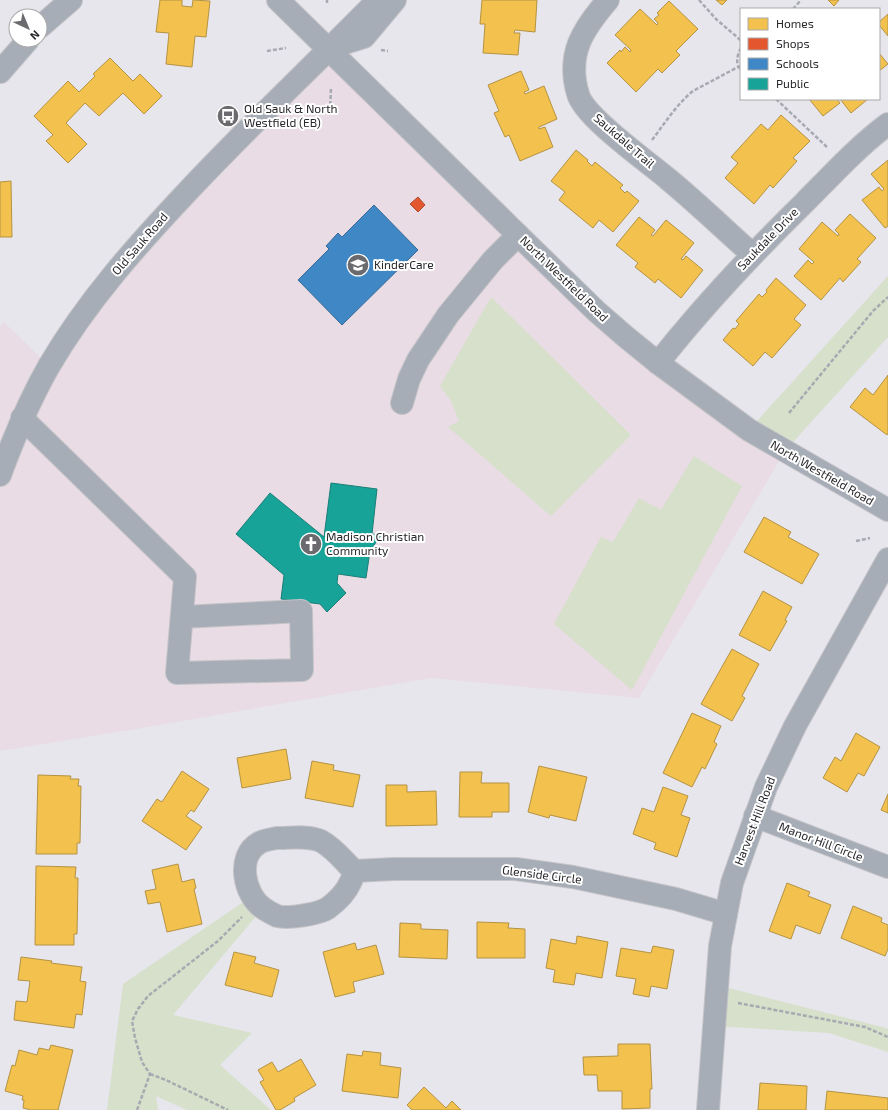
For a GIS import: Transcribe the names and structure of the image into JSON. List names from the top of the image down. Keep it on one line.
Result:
{"streets":{"street":["Saukdale Trail","Saukdale Drive","Old Sauk Road","North Westfield Road","Harvest Hill Road","Manor Hill Circle","Glenside Circle"]},"crossings":[["Saukdale Trail","Saukdale Drive"],["Saukdale Drive","North Westfield Road"],["Old Sauk Road","North Westfield Road"],["Harvest Hill Road","Manor Hill Circle"],["Harvest Hill Road","Glenside Circle"]],"places":{"bus stop":["Old Sauk & North Westfield (EB)"],"school or university":["KinderCare"],"church":["Madison Christian Community"]},"legend":["Homes","Shops","Schools","Public"],"north":"bottom right"}
